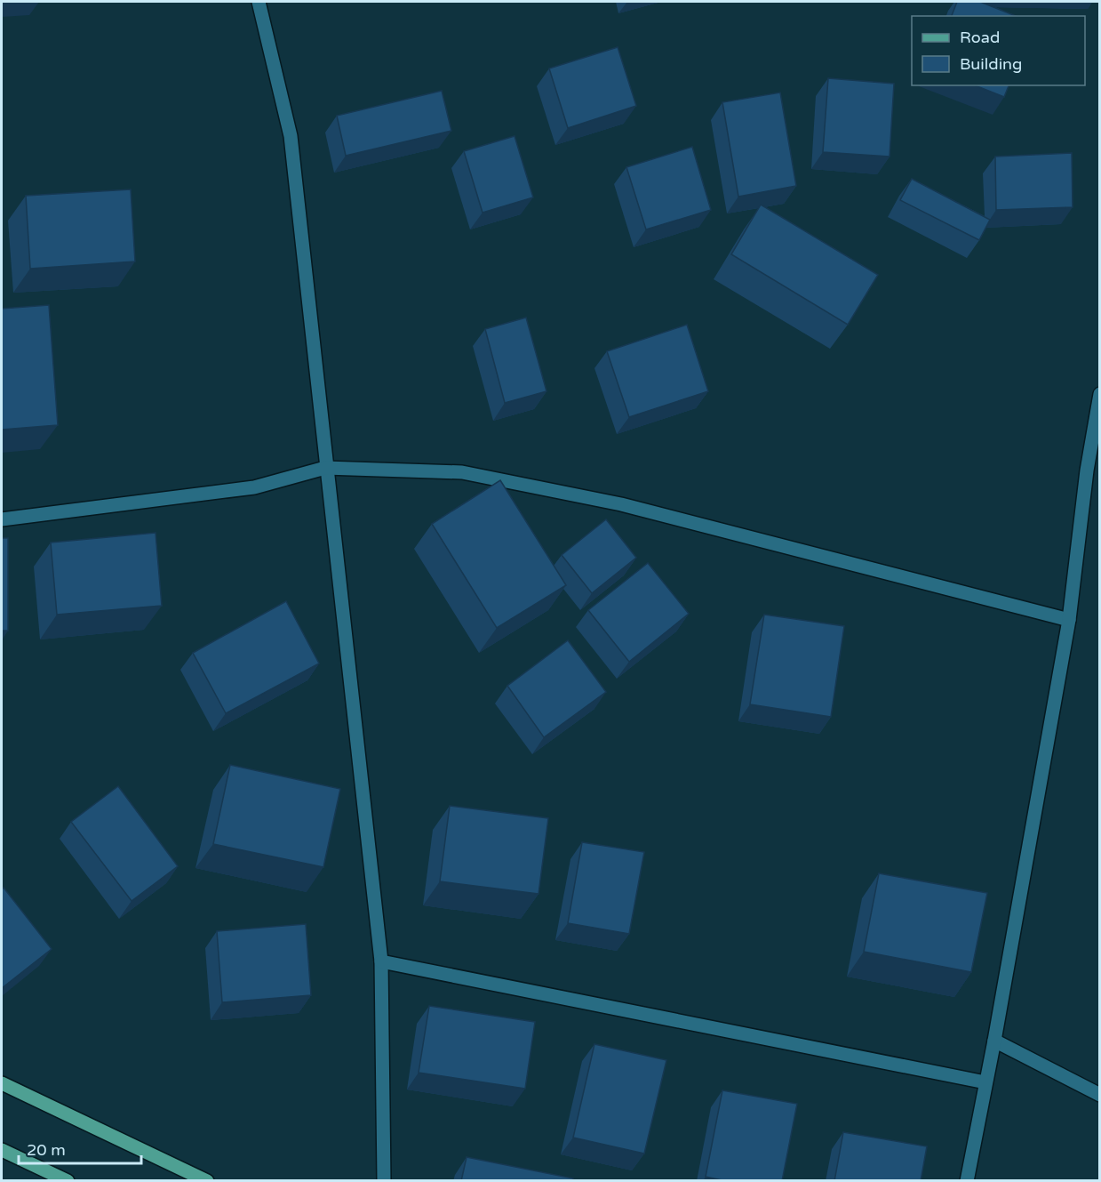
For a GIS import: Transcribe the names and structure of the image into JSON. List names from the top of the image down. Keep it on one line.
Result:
{"legend":["Road","Building"],"scale_bar":"20 m"}
